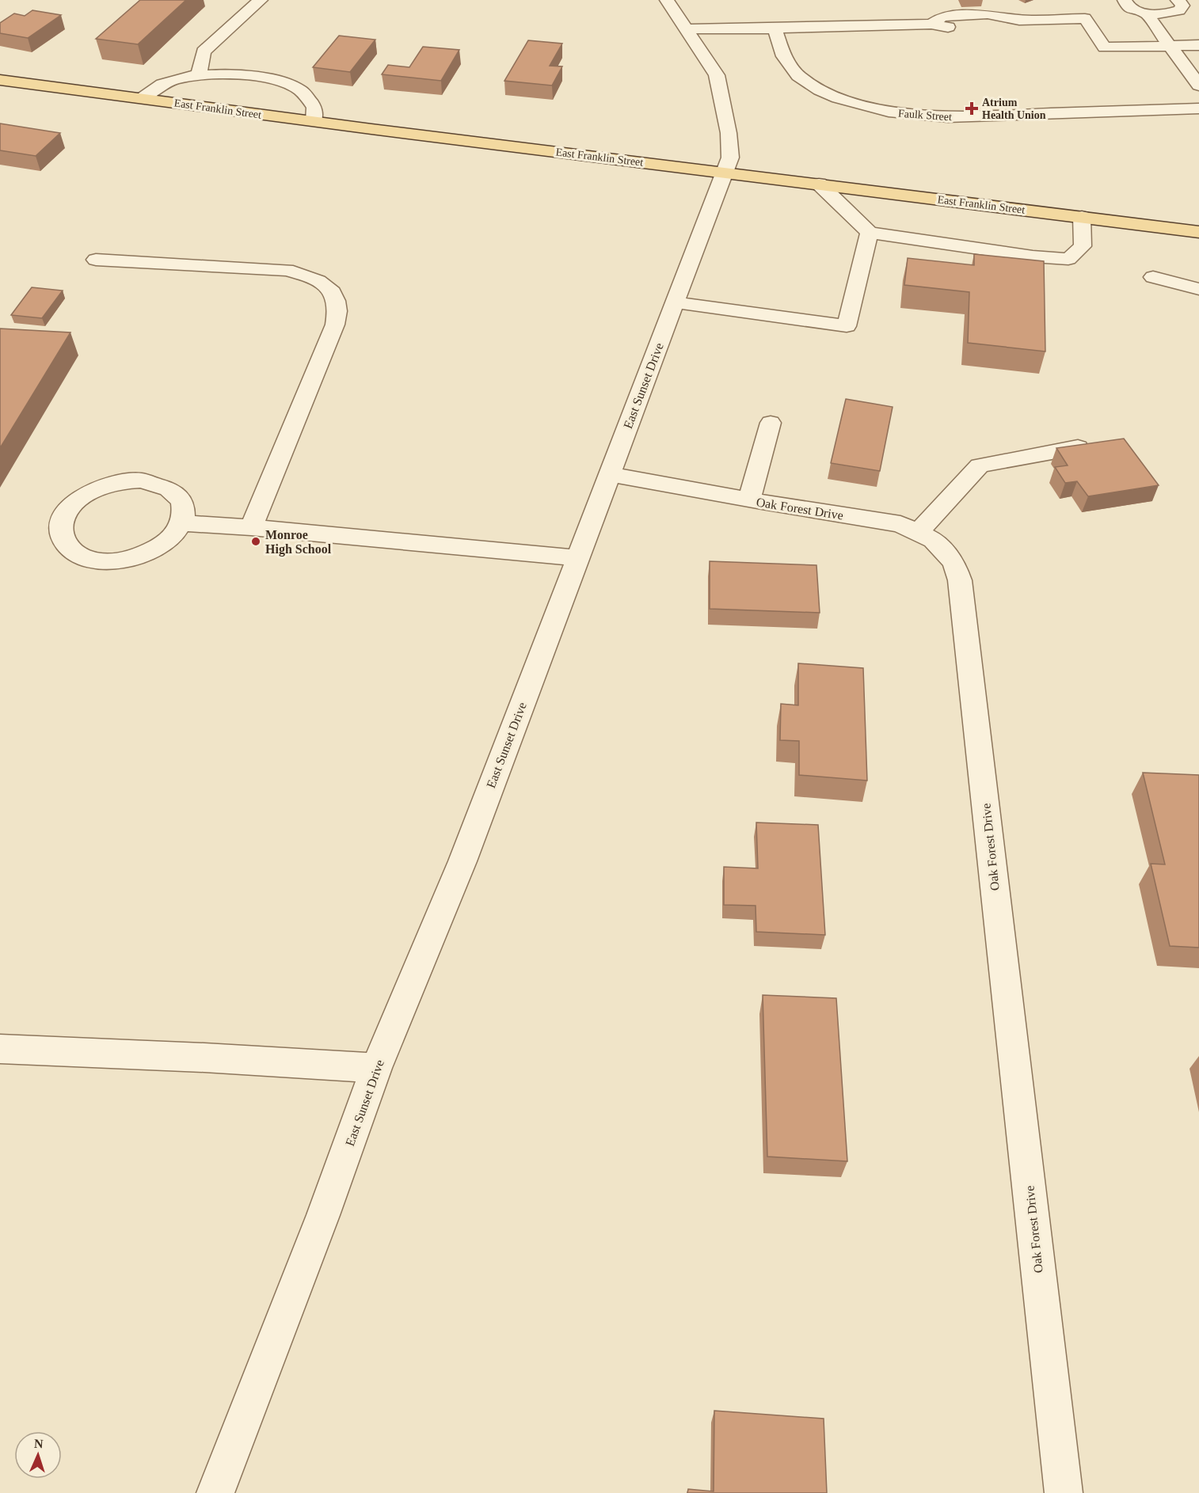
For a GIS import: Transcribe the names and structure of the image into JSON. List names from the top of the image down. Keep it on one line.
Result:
{"streets":{"main road":["East Franklin Street"],"street":["Faulk Street","East Sunset Drive","Oak Forest Drive"]},"crossings":[["East Franklin Street","East Sunset Drive"],["East Sunset Drive","Oak Forest Drive"]],"places":{"health":["Atrium Health Union"],"other":["Monroe High School"]},"north":"top"}
